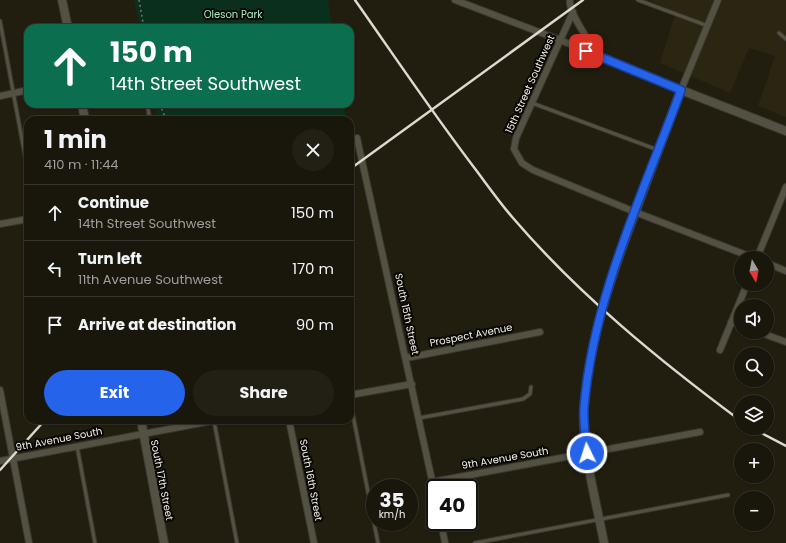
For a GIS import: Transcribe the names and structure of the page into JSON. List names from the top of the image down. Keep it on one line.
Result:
{"streets":{"street":["15th Street Southwest","South 15th Street","Prospect Avenue","9th Avenue South","South 17th Street","South 16th Street"]},"crossings":[["South 15th Street","Prospect Avenue"],["9th Avenue South","South 17th Street"]],"parks":["Oleson Park"],"north":"bottom","page":{"turn":["150 m","14th Street Southwest"],"heading":["1 min","410 m · 11:44"],"list":[{"name":"Continue","note":"14th Street Southwest","value":"150 m"},{"name":"Turn left","note":"11th Avenue Southwest","value":"170 m"},{"name":"Arrive at destination","value":"90 m"}],"map_buttons":["+","−"],"buttons":["Exit","Share"],"speed":"35 km/h","limit":"40"}}
